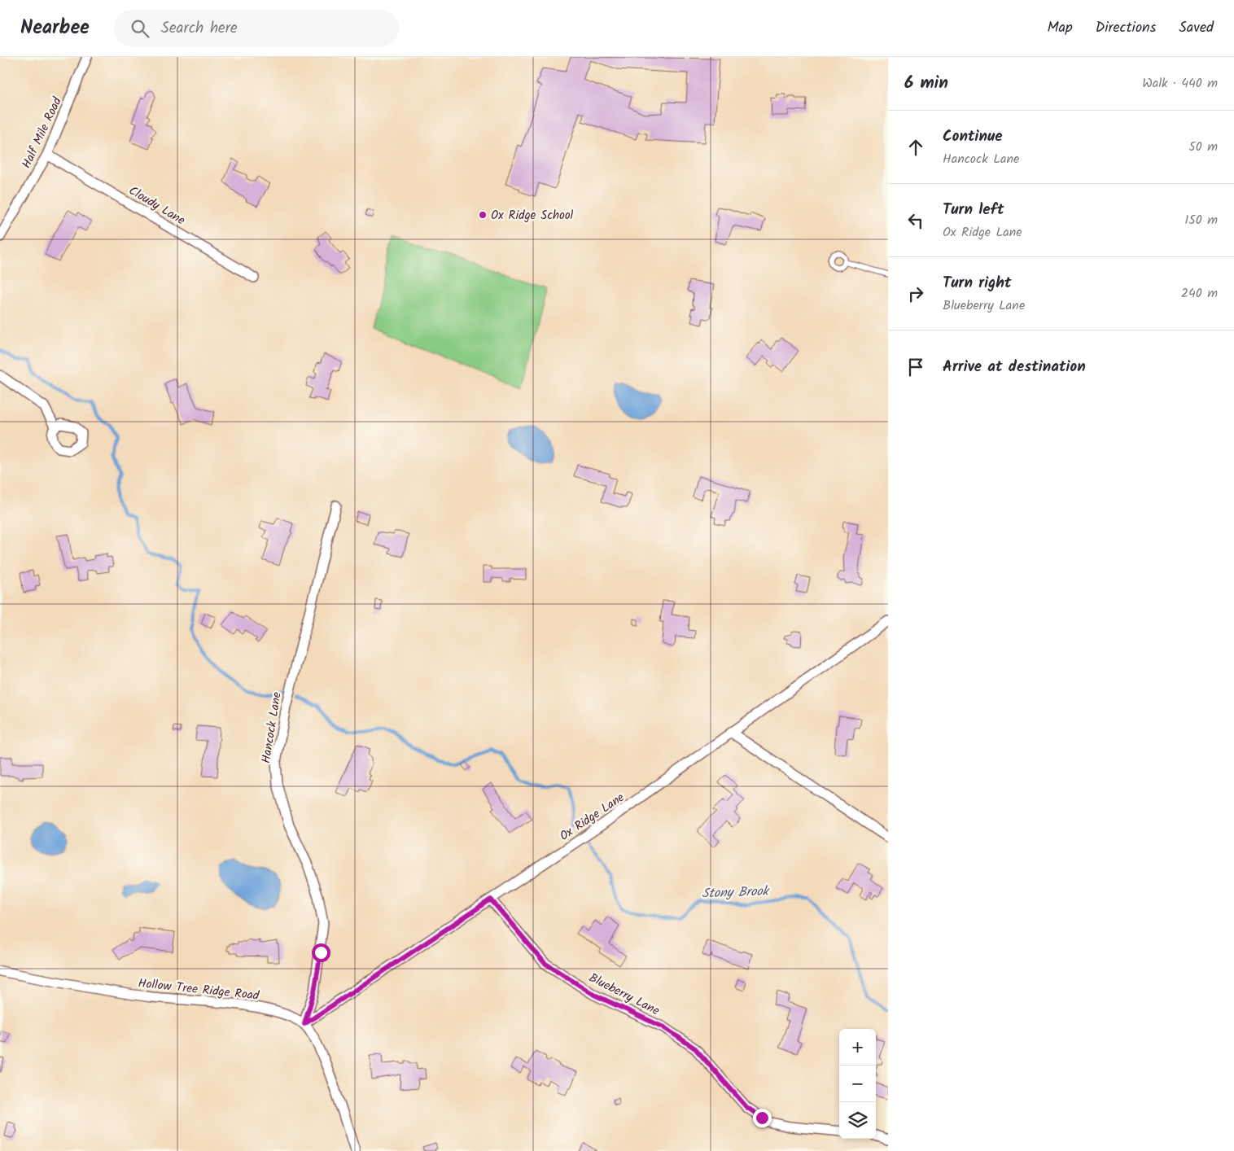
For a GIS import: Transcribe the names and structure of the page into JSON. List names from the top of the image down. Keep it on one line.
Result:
{"streets":{"street":["Half Mile Road","Cloudy Lane","Hancock Lane","Ox Ridge Lane","Hollow Tree Ridge Road","Blueberry Lane"]},"crossings":[["Half Mile Road","Cloudy Lane"],["Hancock Lane","Ox Ridge Lane"],["Hancock Lane","Hollow Tree Ridge Road"],["Ox Ridge Lane","Hollow Tree Ridge Road"],["Ox Ridge Lane","Blueberry Lane"]],"water":["Stony Brook"],"places":["Ox Ridge School"],"page":{"header":"Nearbee","search":"Search here","nav":["Map","Directions","Saved"],"heading":["6 min","Walk · 440 m"],"list":[["Continue","Hancock Lane","50 m"],["Turn left","Ox Ridge Lane","150 m"],["Turn right","Blueberry Lane","240 m"],"Arrive at destination"],"map_buttons":["+","−"]}}
